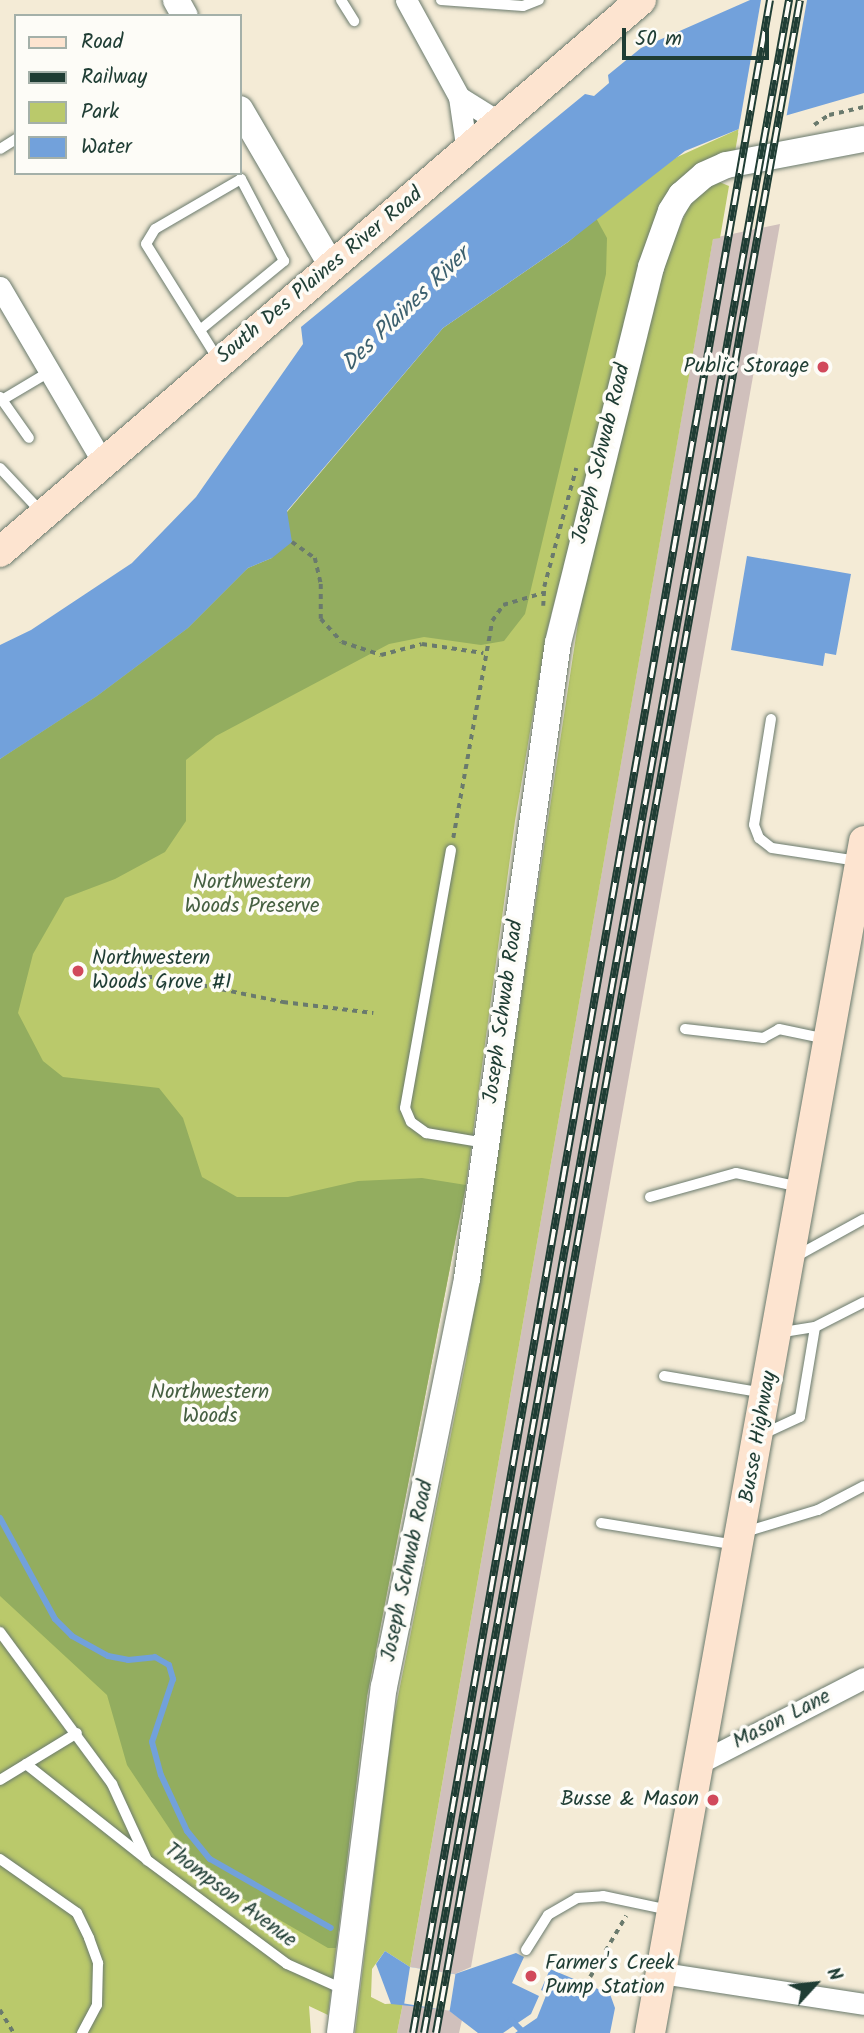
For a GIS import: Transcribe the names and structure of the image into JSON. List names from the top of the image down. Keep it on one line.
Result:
{"streets":{"main road":["South Des Plaines River Road","Busse Highway"],"street":["Joseph Schwab Road","Mason Lane"],"lane":["Thompson Avenue"]},"crossings":[["Joseph Schwab Road","Thompson Avenue"],["Busse Highway","Mason Lane"]],"water":["Des Plaines River"],"parks":["Northwestern Woods Preserve","Northwestern Woods"],"places":["Public Storage","Northwestern Woods Grove #1","Busse & Mason","Farmer's Creek Pump Station"],"legend":["Road","Railway","Park","Water"],"scale_bar":"50 m","north":"top right"}
